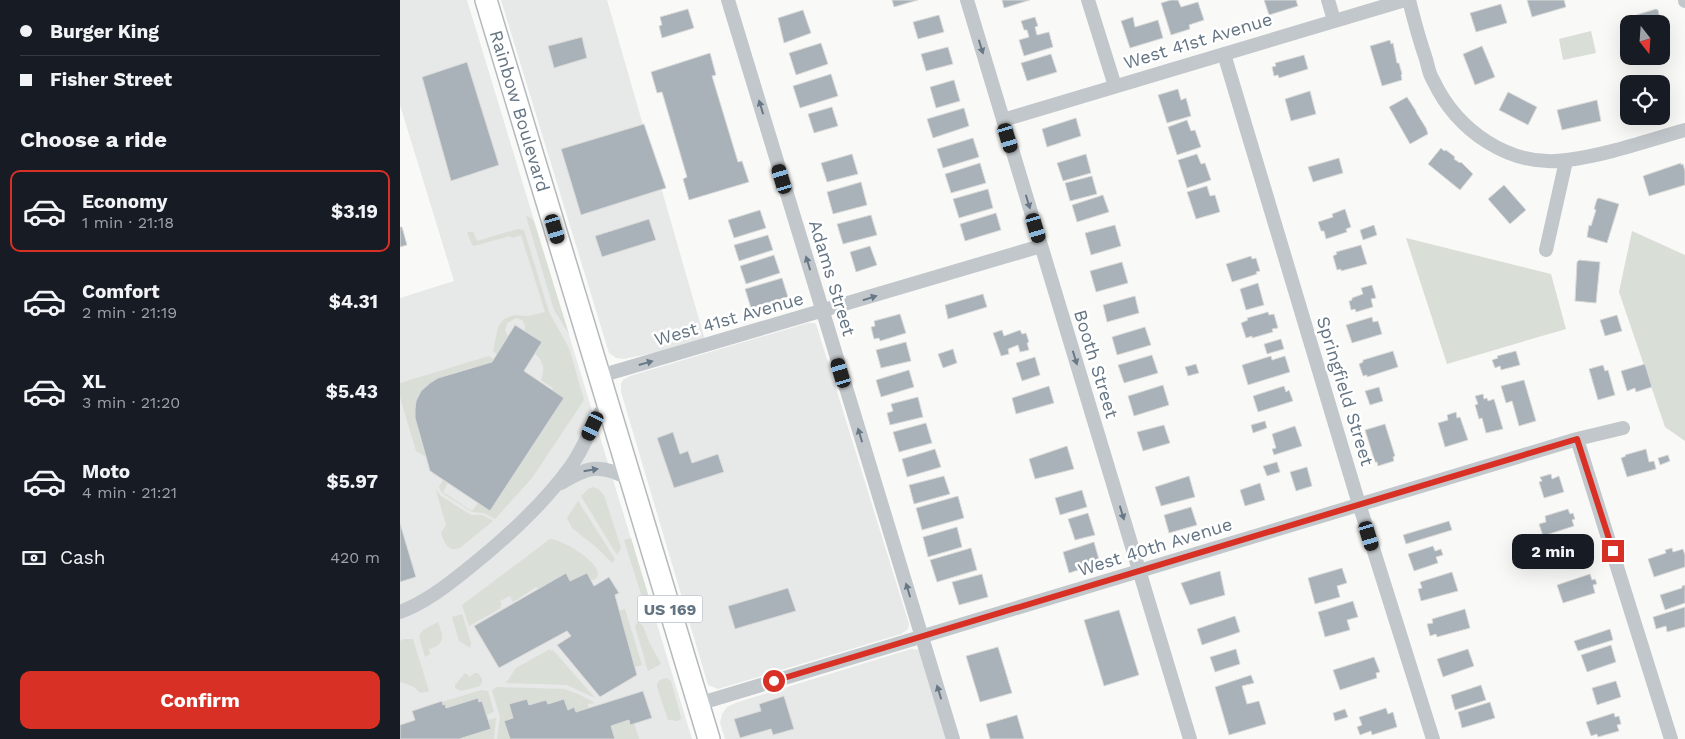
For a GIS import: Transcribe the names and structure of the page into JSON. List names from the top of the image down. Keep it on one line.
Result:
{"streets":{"main road":["Rainbow Boulevard","US 169"],"street":["West 41st Avenue","Adams Street","Booth Street","Springfield Street","West 40th Avenue"]},"crossings":[["West 41st Avenue","Rainbow Boulevard"],["West 41st Avenue","Adams Street"],["West 41st Avenue","Booth Street"],["West 41st Avenue","Springfield Street"],["Rainbow Boulevard","West 40th Avenue"],["Adams Street","West 40th Avenue"],["Booth Street","West 40th Avenue"],["Springfield Street","West 40th Avenue"]],"one_way":["West 41st Avenue","Adams Street","Booth Street"],"north":"bottom","page":{"banner":["Burger King","Fisher Street"],"heading":"Choose a ride","list":[{"name":"Economy","note":"1 min · 21:18","value":"$3.19"},{"name":"Comfort","note":"2 min · 21:19","value":"$4.31"},{"name":"XL","note":"3 min · 21:20","value":"$5.43"},{"name":"Moto","note":"4 min · 21:21","value":"$5.97"}],"pay":["Cash","420 m"],"bubble":"2 min","buttons":"Confirm"}}
